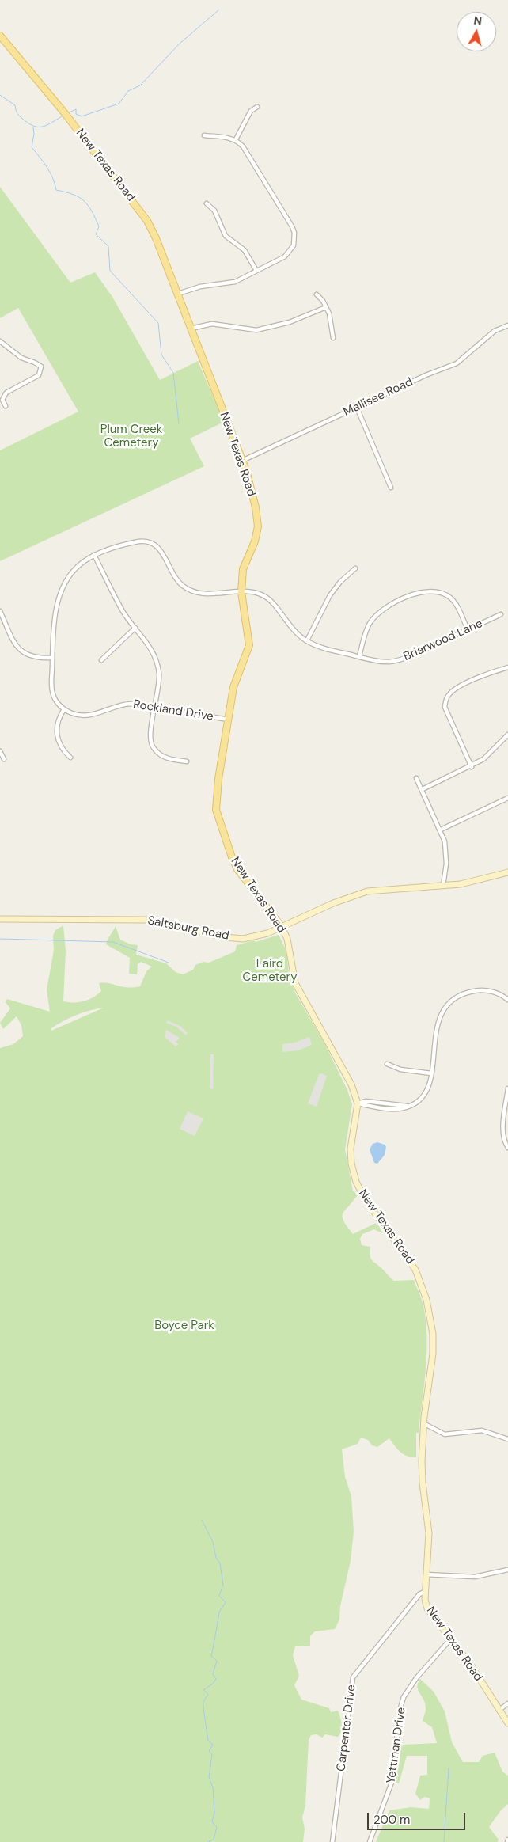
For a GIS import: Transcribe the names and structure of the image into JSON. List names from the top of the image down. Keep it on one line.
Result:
{"streets":{"main road":["New Texas Road","Saltsburg Road"],"street":["Mallisee Road","Briarwood Lane","Rockland Drive","Carpenter Drive","Yettman Drive"]},"crossings":[["New Texas Road","Mallisee Road"],["New Texas Road","Briarwood Lane"],["New Texas Road","Rockland Drive"],["New Texas Road","Saltsburg Road"],["New Texas Road","Carpenter Drive"],["New Texas Road","Yettman Drive"]],"parks":["Plum Creek Cemetery","Laird Cemetery","Boyce Park"],"scale_bar":"200 m","north":"top"}
